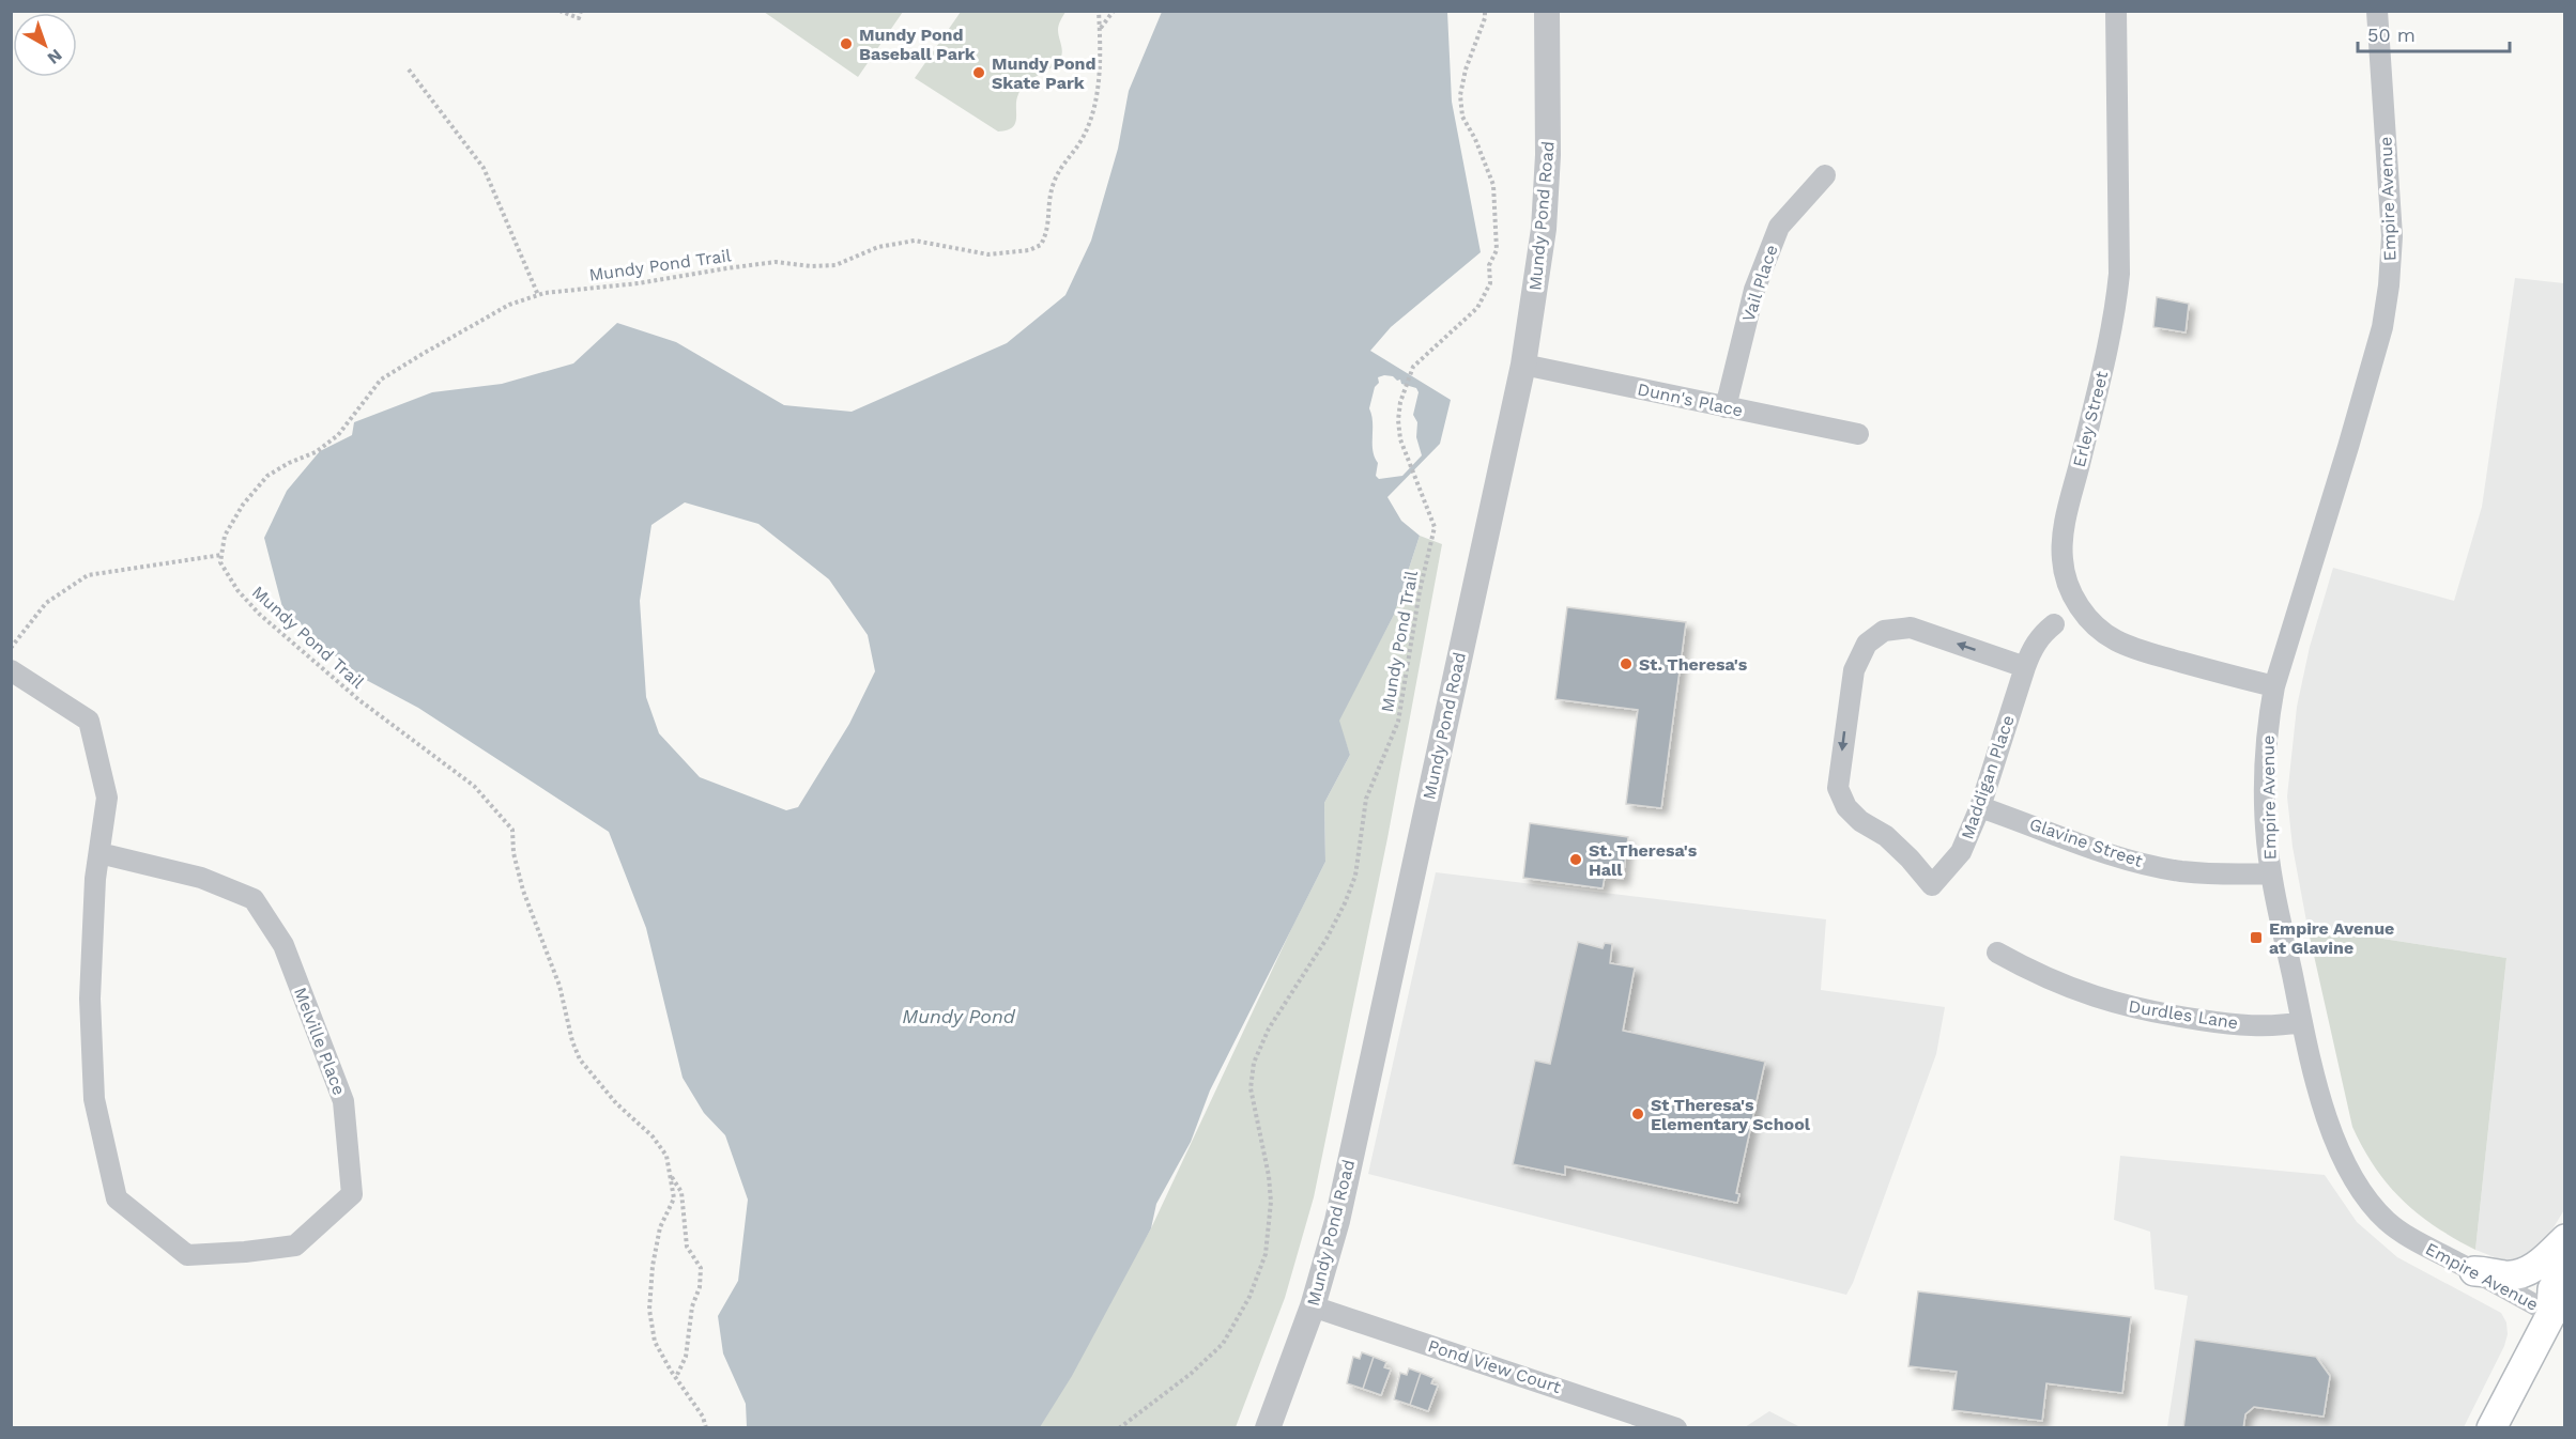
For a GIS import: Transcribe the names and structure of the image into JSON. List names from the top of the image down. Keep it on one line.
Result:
{"streets":{"main road":["Empire Avenue"],"street":["Mundy Pond Road","Vail Place","Dunn's Place","Erley Street","Maddigan Place","Glavine Street","Durdles Lane","Melville Place","Pond View Court"],"path":["Mundy Pond Trail"]},"crossings":[["Empire Avenue","Erley Street"],["Empire Avenue","Glavine Street"],["Empire Avenue","Durdles Lane"],["Mundy Pond Road","Dunn's Place"],["Mundy Pond Road","Pond View Court"],["Vail Place","Dunn's Place"],["Maddigan Place","Glavine Street"]],"water":["Mundy Pond"],"places":{"other":["Mundy Pond Baseball Park","Mundy Pond Skate Park","St. Theresa's","St. Theresa's Hall","St Theresa's Elementary School"],"transit":["Empire Avenue at Glavine"]},"scale_bar":"50 m","north":"bottom right"}
